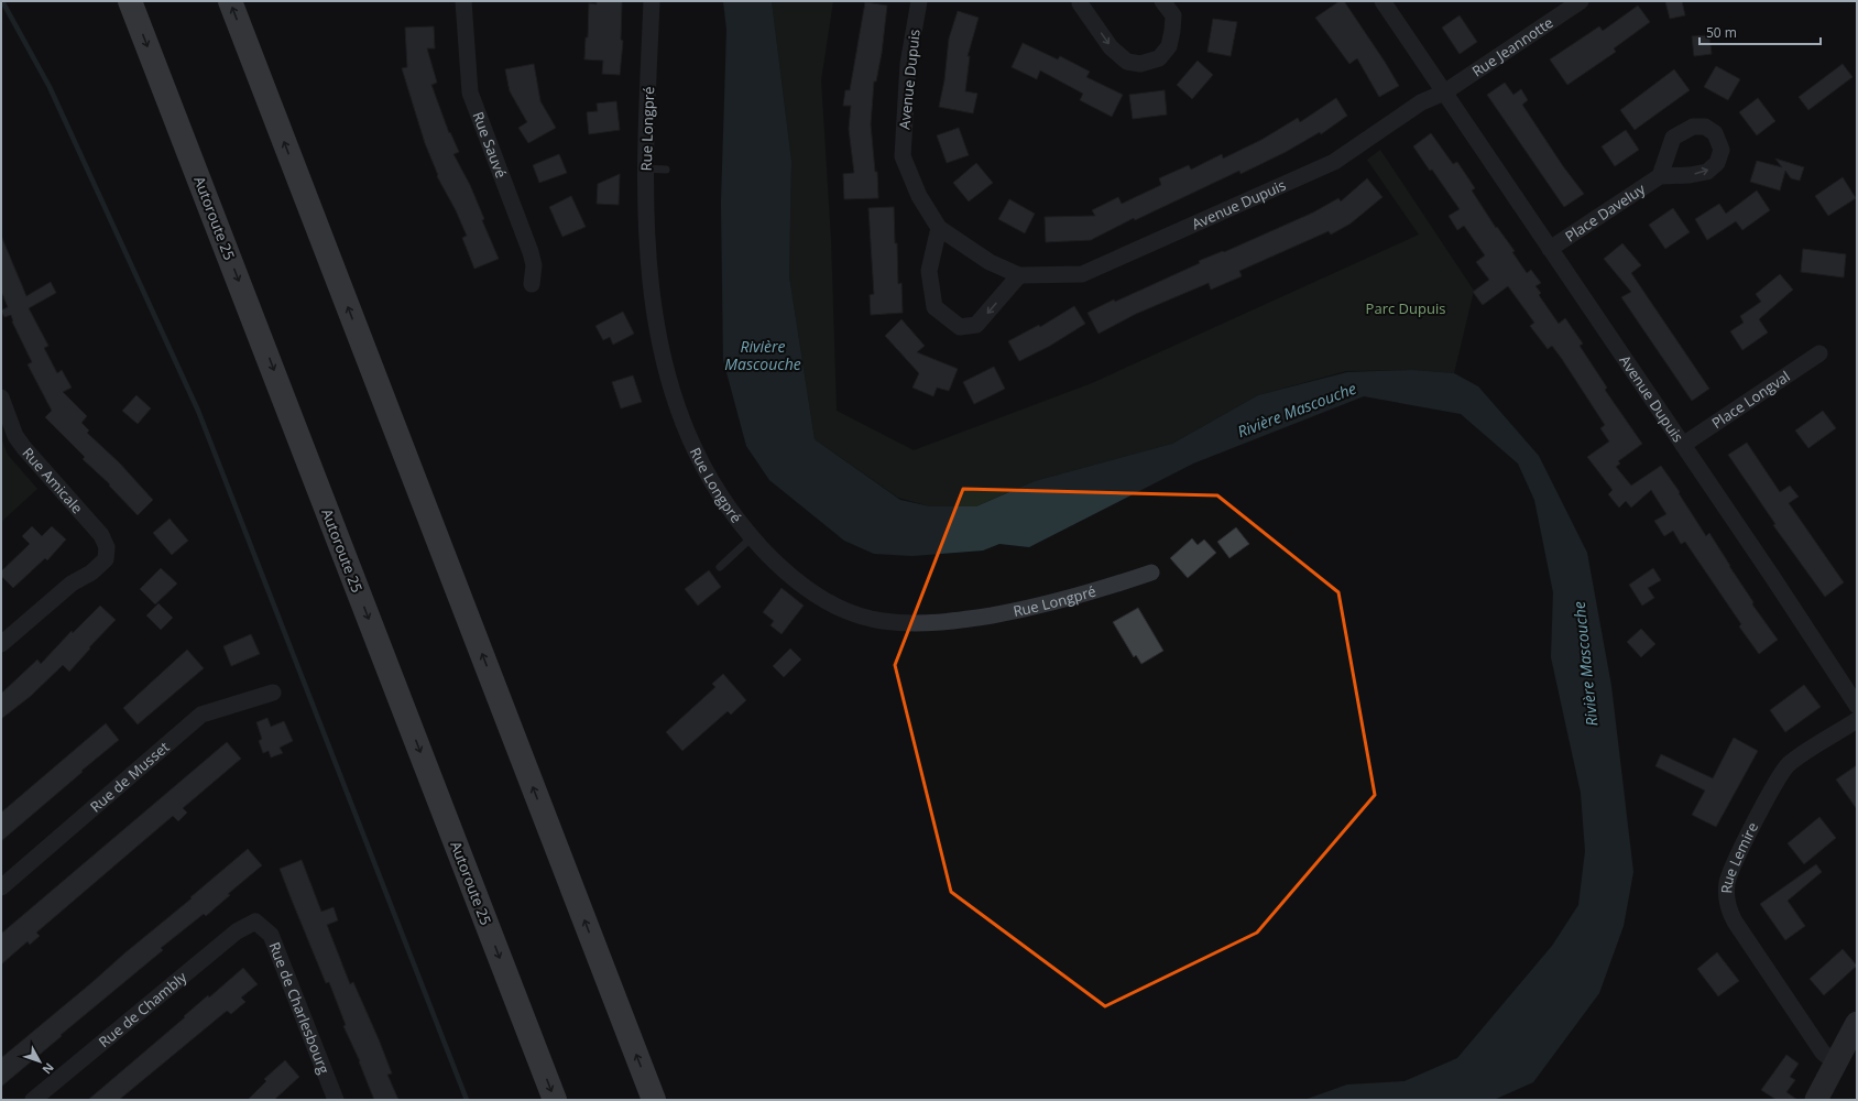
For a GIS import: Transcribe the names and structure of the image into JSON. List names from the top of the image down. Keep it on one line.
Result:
{"streets":{"highway":["Autoroute 25"],"street":["Rue Jeannotte","Avenue Dupuis","Rue Longpré","Rue Sauvé","Place Daveluy","Place Longval","Rue Amicale","Rue de Musset","Rue Lemire","Rue de Chambly","Rue de Charlesbourg"]},"crossings":[["Rue Jeannotte","Avenue Dupuis"],["Avenue Dupuis","Place Daveluy"],["Avenue Dupuis","Place Longval"],["Rue de Chambly","Rue de Charlesbourg"]],"water":["Rivière Mascouche"],"parks":["Parc Dupuis"],"scale_bar":"50 m","north":"bottom right"}
